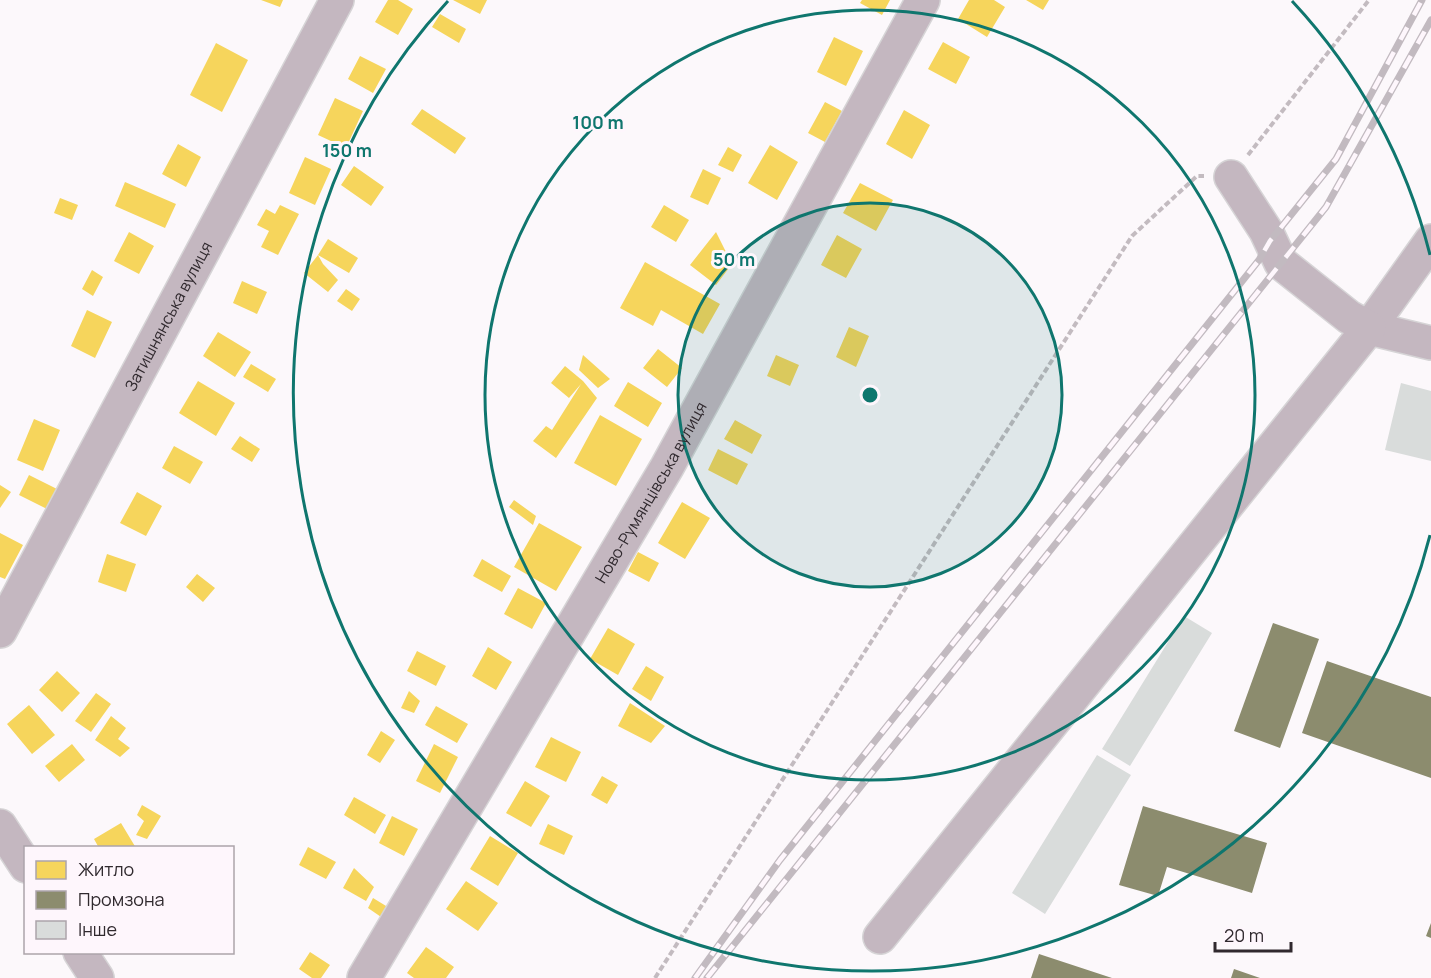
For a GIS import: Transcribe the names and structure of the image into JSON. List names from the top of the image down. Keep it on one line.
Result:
{"streets":{"street":["Затишнянська вулиця","Ново-Румянцівська вулиця"]},"legend":["Житло","Промзона","Інше"],"scale_bar":"20 m","rings":["100 m","150 m","50 m"]}
